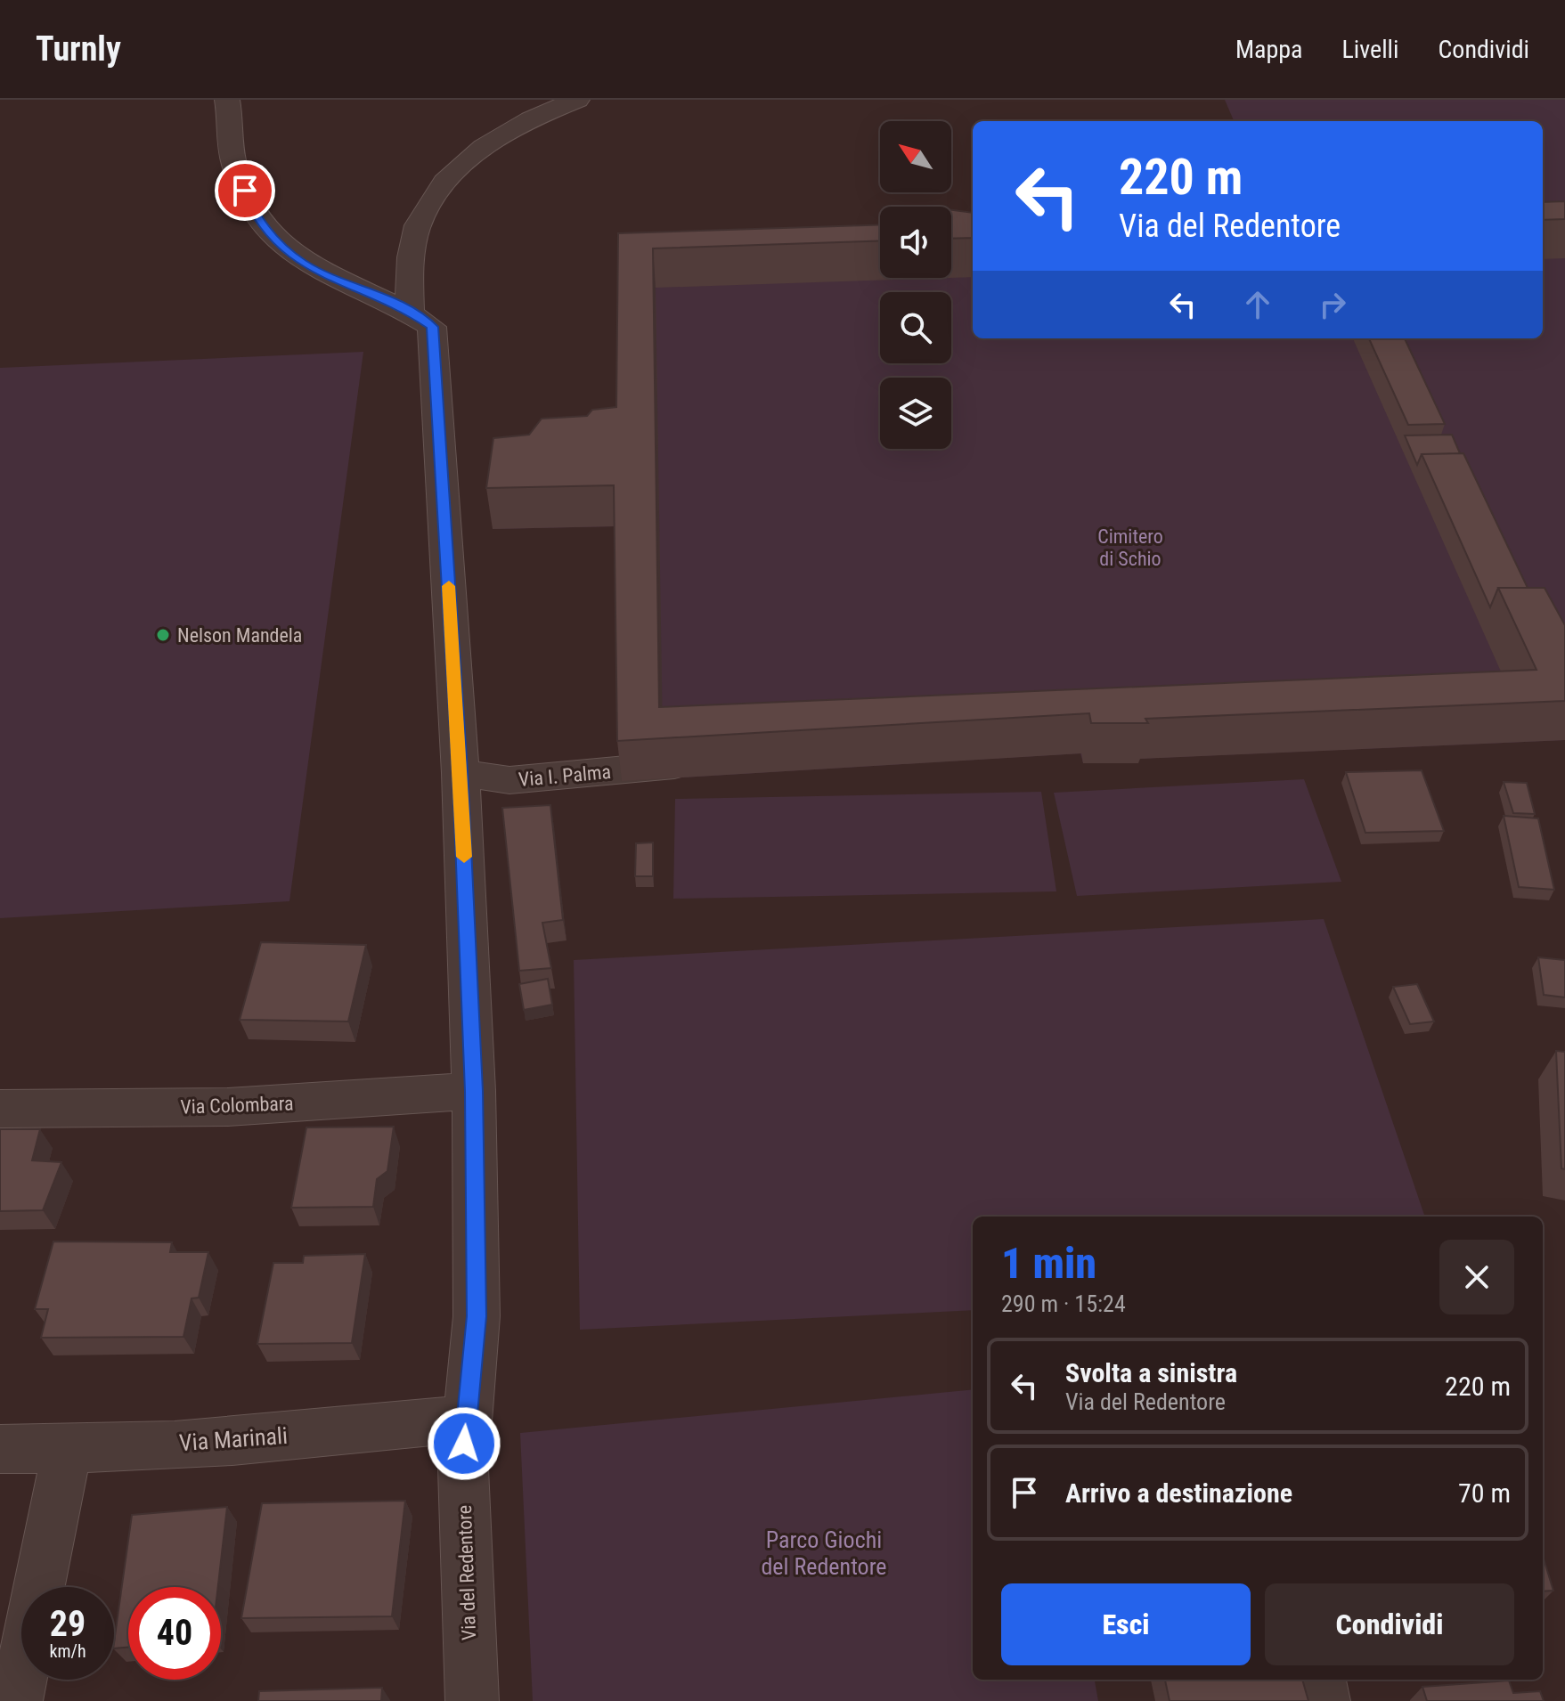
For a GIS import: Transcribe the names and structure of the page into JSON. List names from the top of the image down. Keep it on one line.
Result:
{"streets":{"street":["Via I. Palma","Via Colombara","Via Marinali","Via del Redentore"]},"crossings":[["Via I. Palma","Via del Redentore"],["Via Colombara","Via del Redentore"],["Via Marinali","Via del Redentore"]],"parks":["Cimitero di Schio","Parco Giochi del Redentore"],"places":["Nelson Mandela"],"north":"top left","page":{"header":"Turnly","nav":["Mappa","Livelli","Condividi"],"turn":["220 m","Via del Redentore"],"heading":["1 min","290 m · 15:24"],"list":[{"name":"Svolta a sinistra","note":"Via del Redentore","value":"220 m"},{"name":"Arrivo a destinazione","value":"70 m"}],"buttons":["Esci","Condividi"],"speed":"29 km/h","limit":"40"}}
